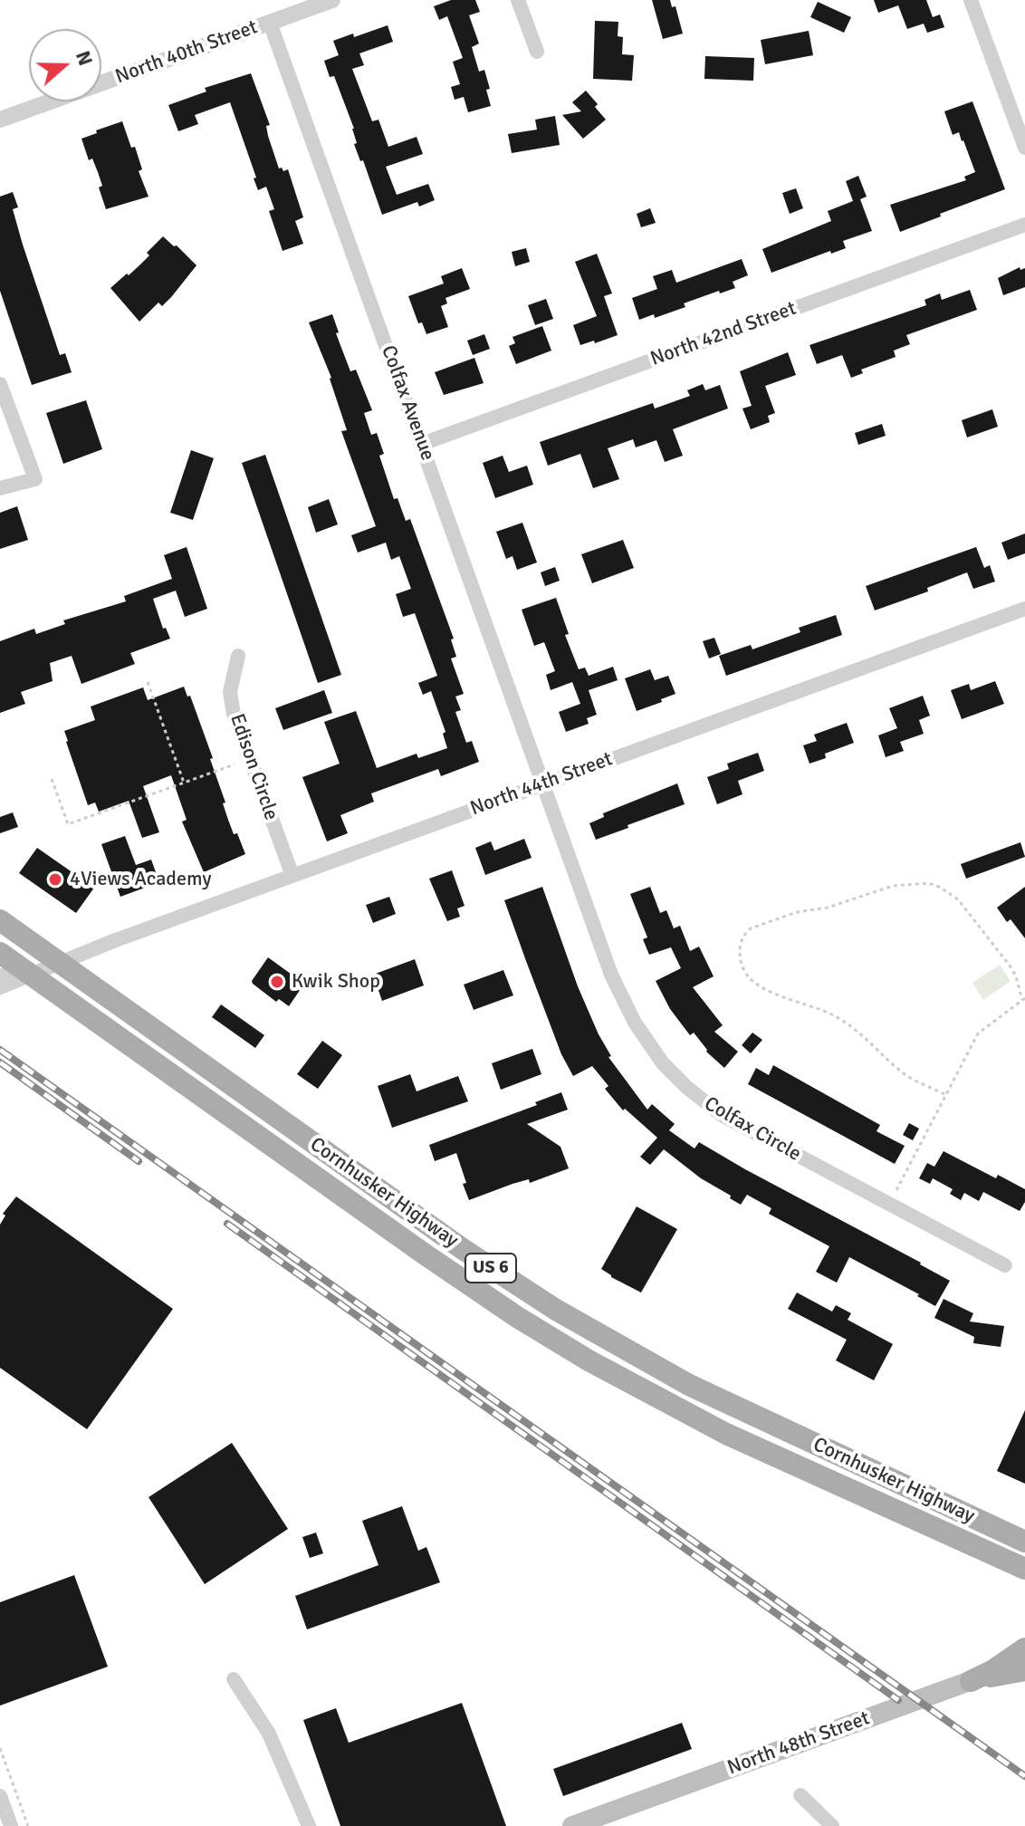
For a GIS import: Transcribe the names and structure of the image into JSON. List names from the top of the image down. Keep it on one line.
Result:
{"streets":{"main road":["Cornhusker Highway","US 6","North 48th Street"],"street":["North 40th Street","North 42nd Street","Colfax Avenue","Edison Circle","North 44th Street","Colfax Circle"]},"crossings":[["North 40th Street","Colfax Avenue"],["North 42nd Street","Colfax Avenue"],["Colfax Avenue","North 44th Street"],["Colfax Avenue","Colfax Circle"],["Edison Circle","North 44th Street"],["North 44th Street","Colfax Circle"],["North 44th Street","Cornhusker Highway"]],"places":["4Views Academy","Kwik Shop"],"north":"right"}
